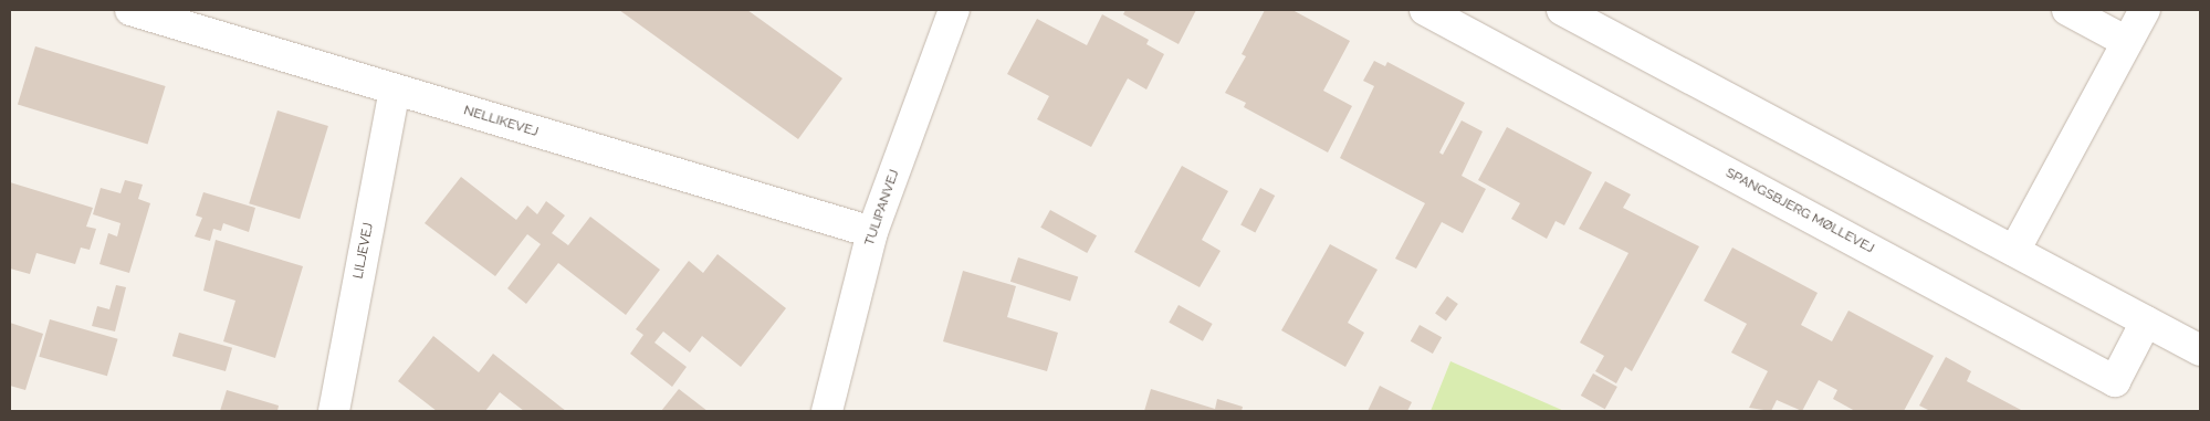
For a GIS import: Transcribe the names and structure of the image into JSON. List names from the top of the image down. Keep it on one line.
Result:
{"streets":{"street":["NELLIKEVEJ","TULIPANVEJ","SPANGSBJERG MØLLEVEJ","LILJEVEJ"]},"crossings":[["NELLIKEVEJ","TULIPANVEJ"],["NELLIKEVEJ","LILJEVEJ"]]}
